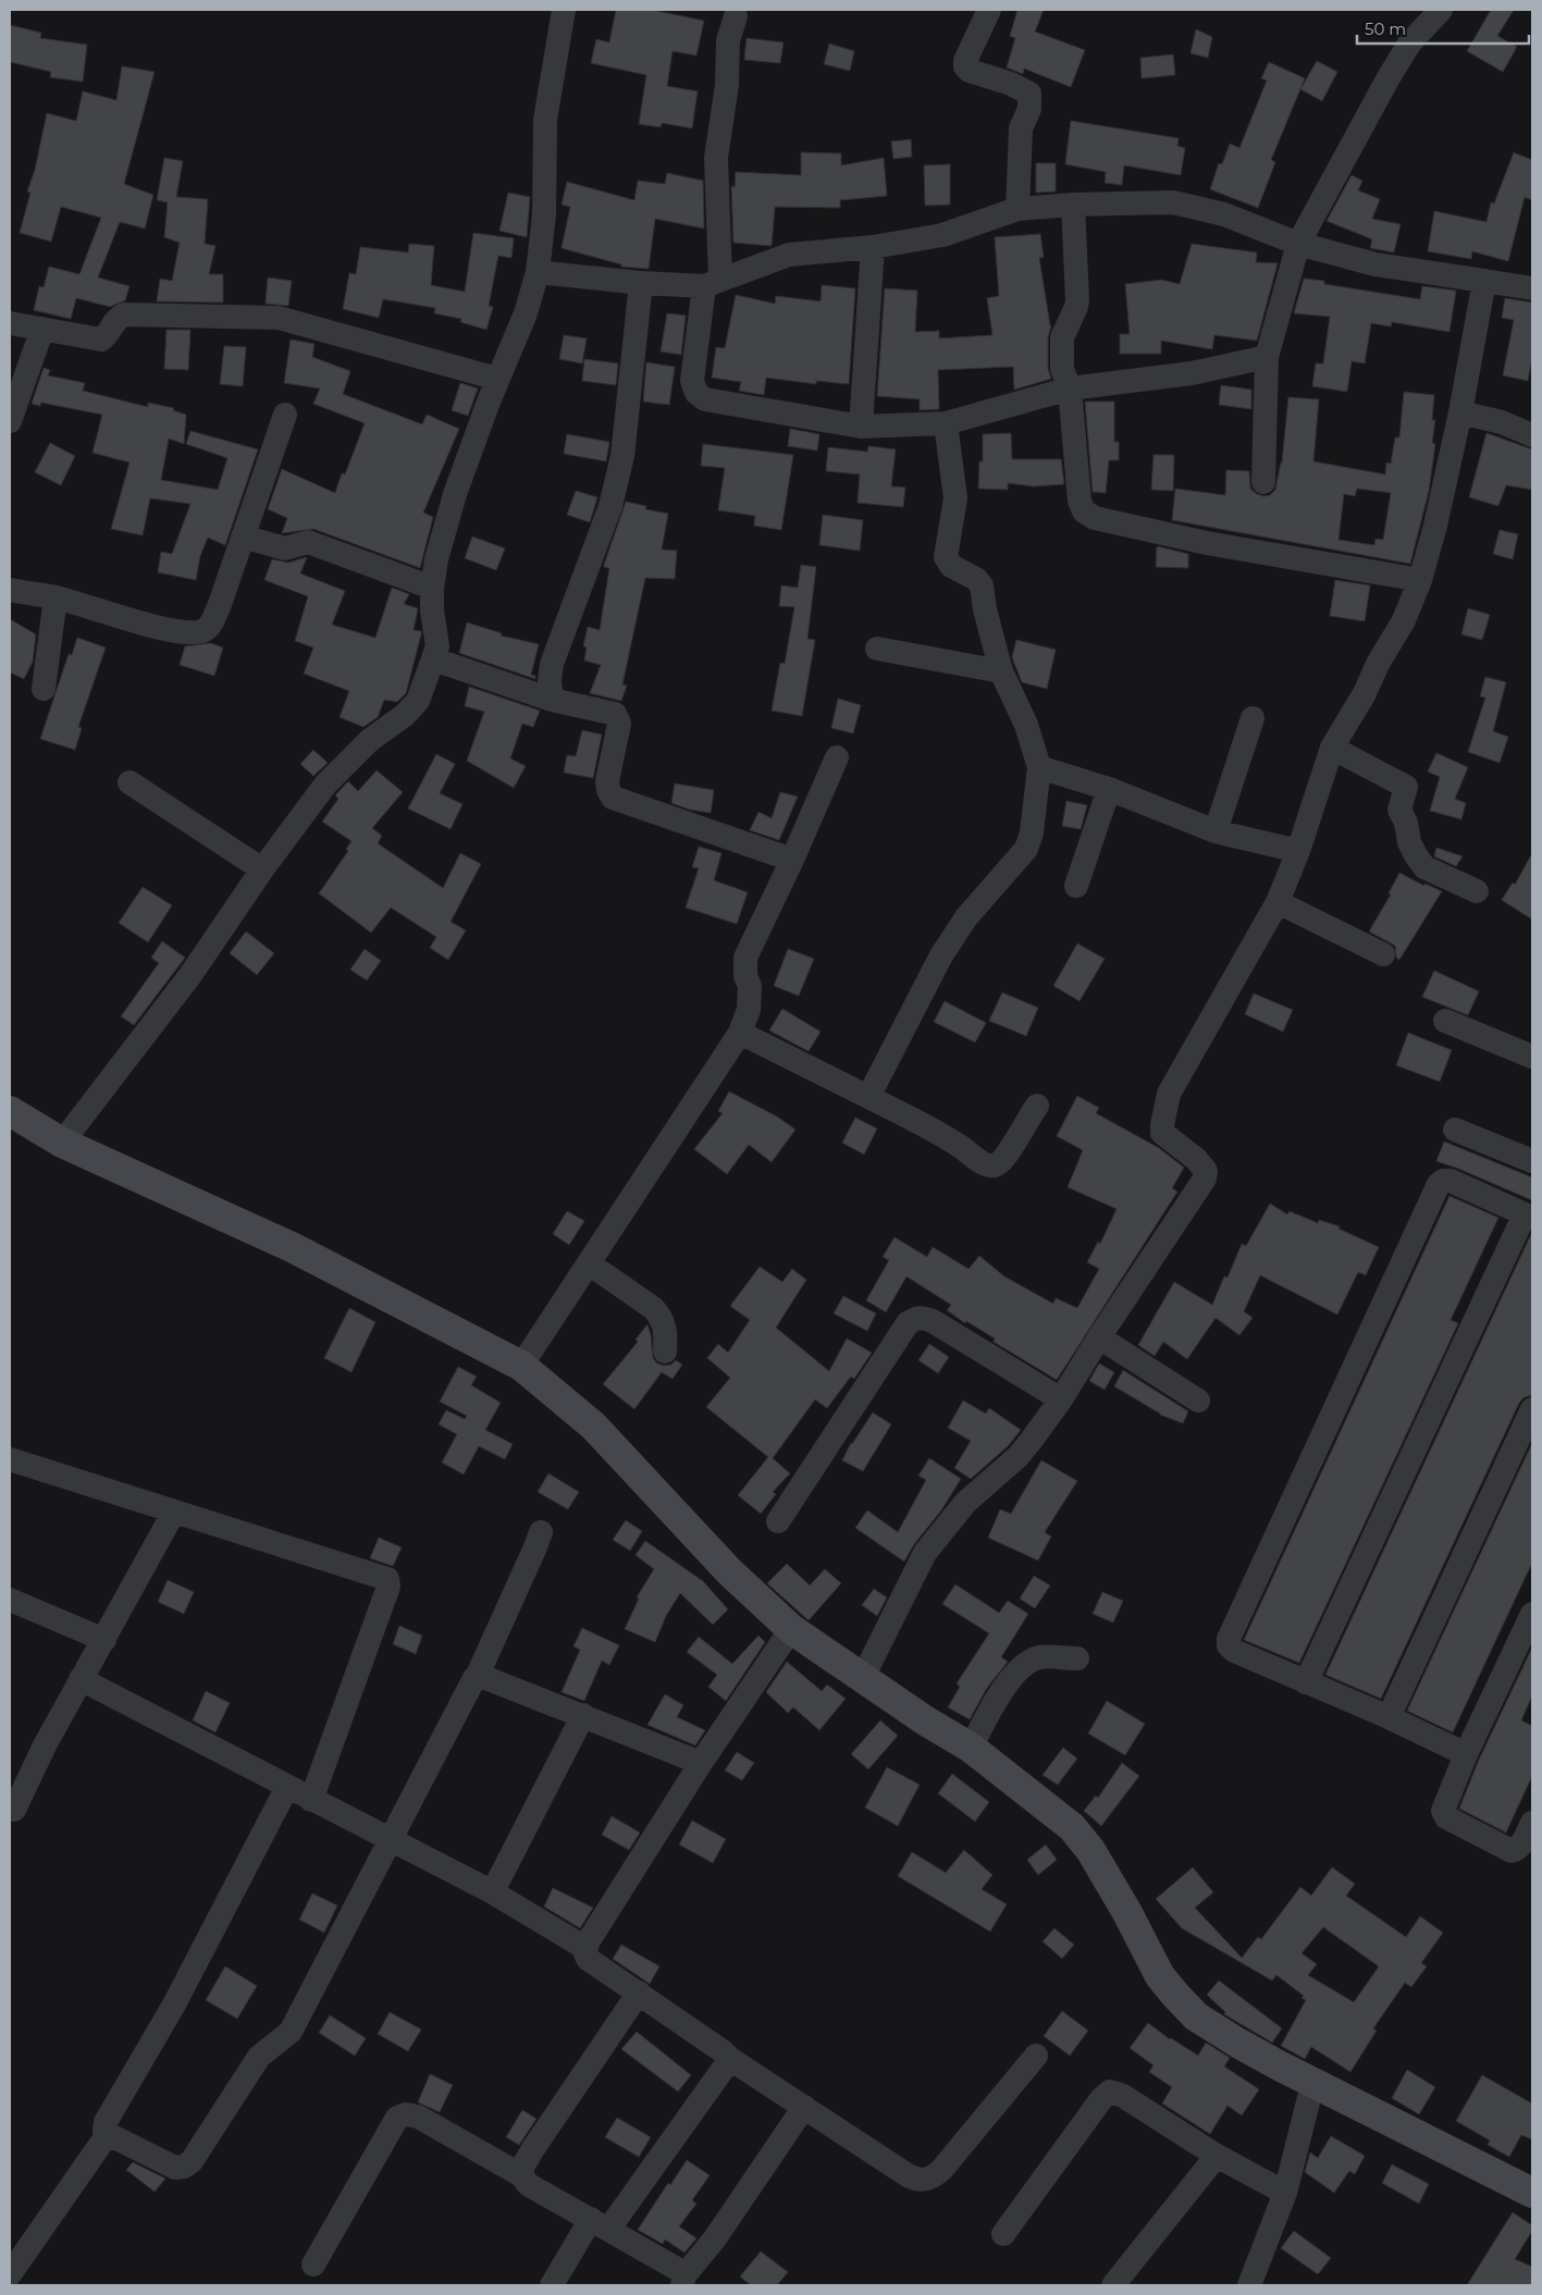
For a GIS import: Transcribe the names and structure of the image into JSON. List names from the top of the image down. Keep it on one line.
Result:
{"scale_bar":"50 m"}
